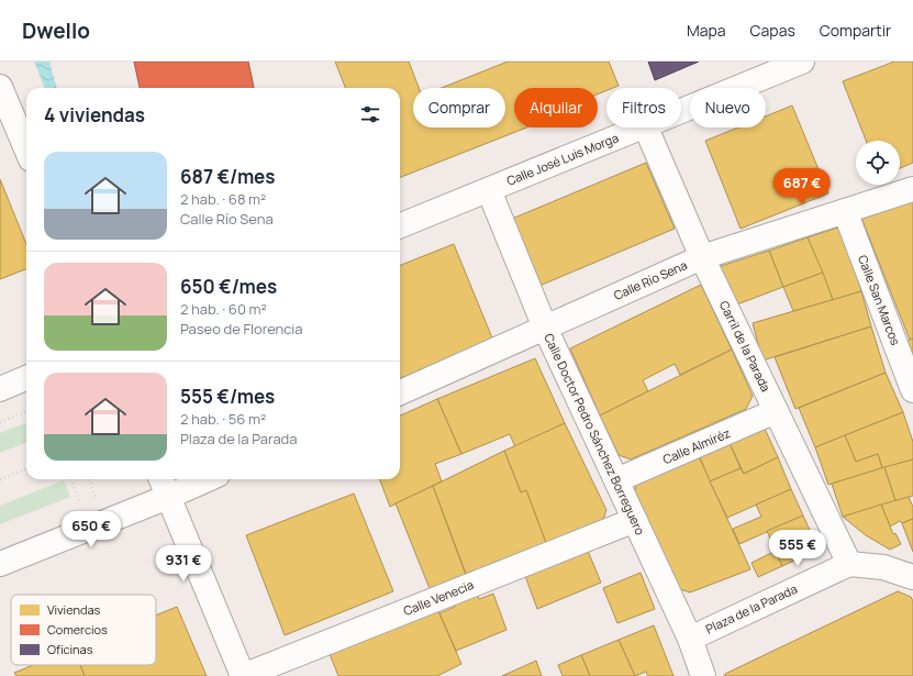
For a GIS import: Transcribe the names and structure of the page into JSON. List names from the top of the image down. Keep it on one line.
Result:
{"streets":{"street":["Calle José Luis Morga","Calle Río Sena","Calle San Marcos","Carril de la Parada","Calle Doctor Pedro Sánchez Borreguero","Calle Almiréz","Calle Venecia","Plaza de la Parada"]},"crossings":[["Calle José Luis Morga","Calle Doctor Pedro Sánchez Borreguero"],["Calle Río Sena","Calle San Marcos"],["Calle Río Sena","Carril de la Parada"],["Calle Río Sena","Calle Doctor Pedro Sánchez Borreguero"],["Carril de la Parada","Calle Almiréz"],["Carril de la Parada","Plaza de la Parada"],["Calle Doctor Pedro Sánchez Borreguero","Calle Almiréz"],["Calle Doctor Pedro Sánchez Borreguero","Calle Venecia"],["Calle Doctor Pedro Sánchez Borreguero","Plaza de la Parada"]],"legend":["Viviendas","Comercios","Oficinas"],"page":{"header":"Dwello","nav":["Mapa","Capas","Compartir"],"chip":["Comprar","Alquilar","Filtros","Nuevo"],"heading":"4 viviendas","list":[{"name":"687 €/mes","note":"2 hab. · 68 m² · Calle Río Sena"},{"name":"650 €/mes","note":"2 hab. · 60 m² · Paseo de Florencia"},{"name":"555 €/mes","note":"2 hab. · 56 m² · Plaza de la Parada"}],"price":["687 €","650 €","555 €","931 €"]}}
